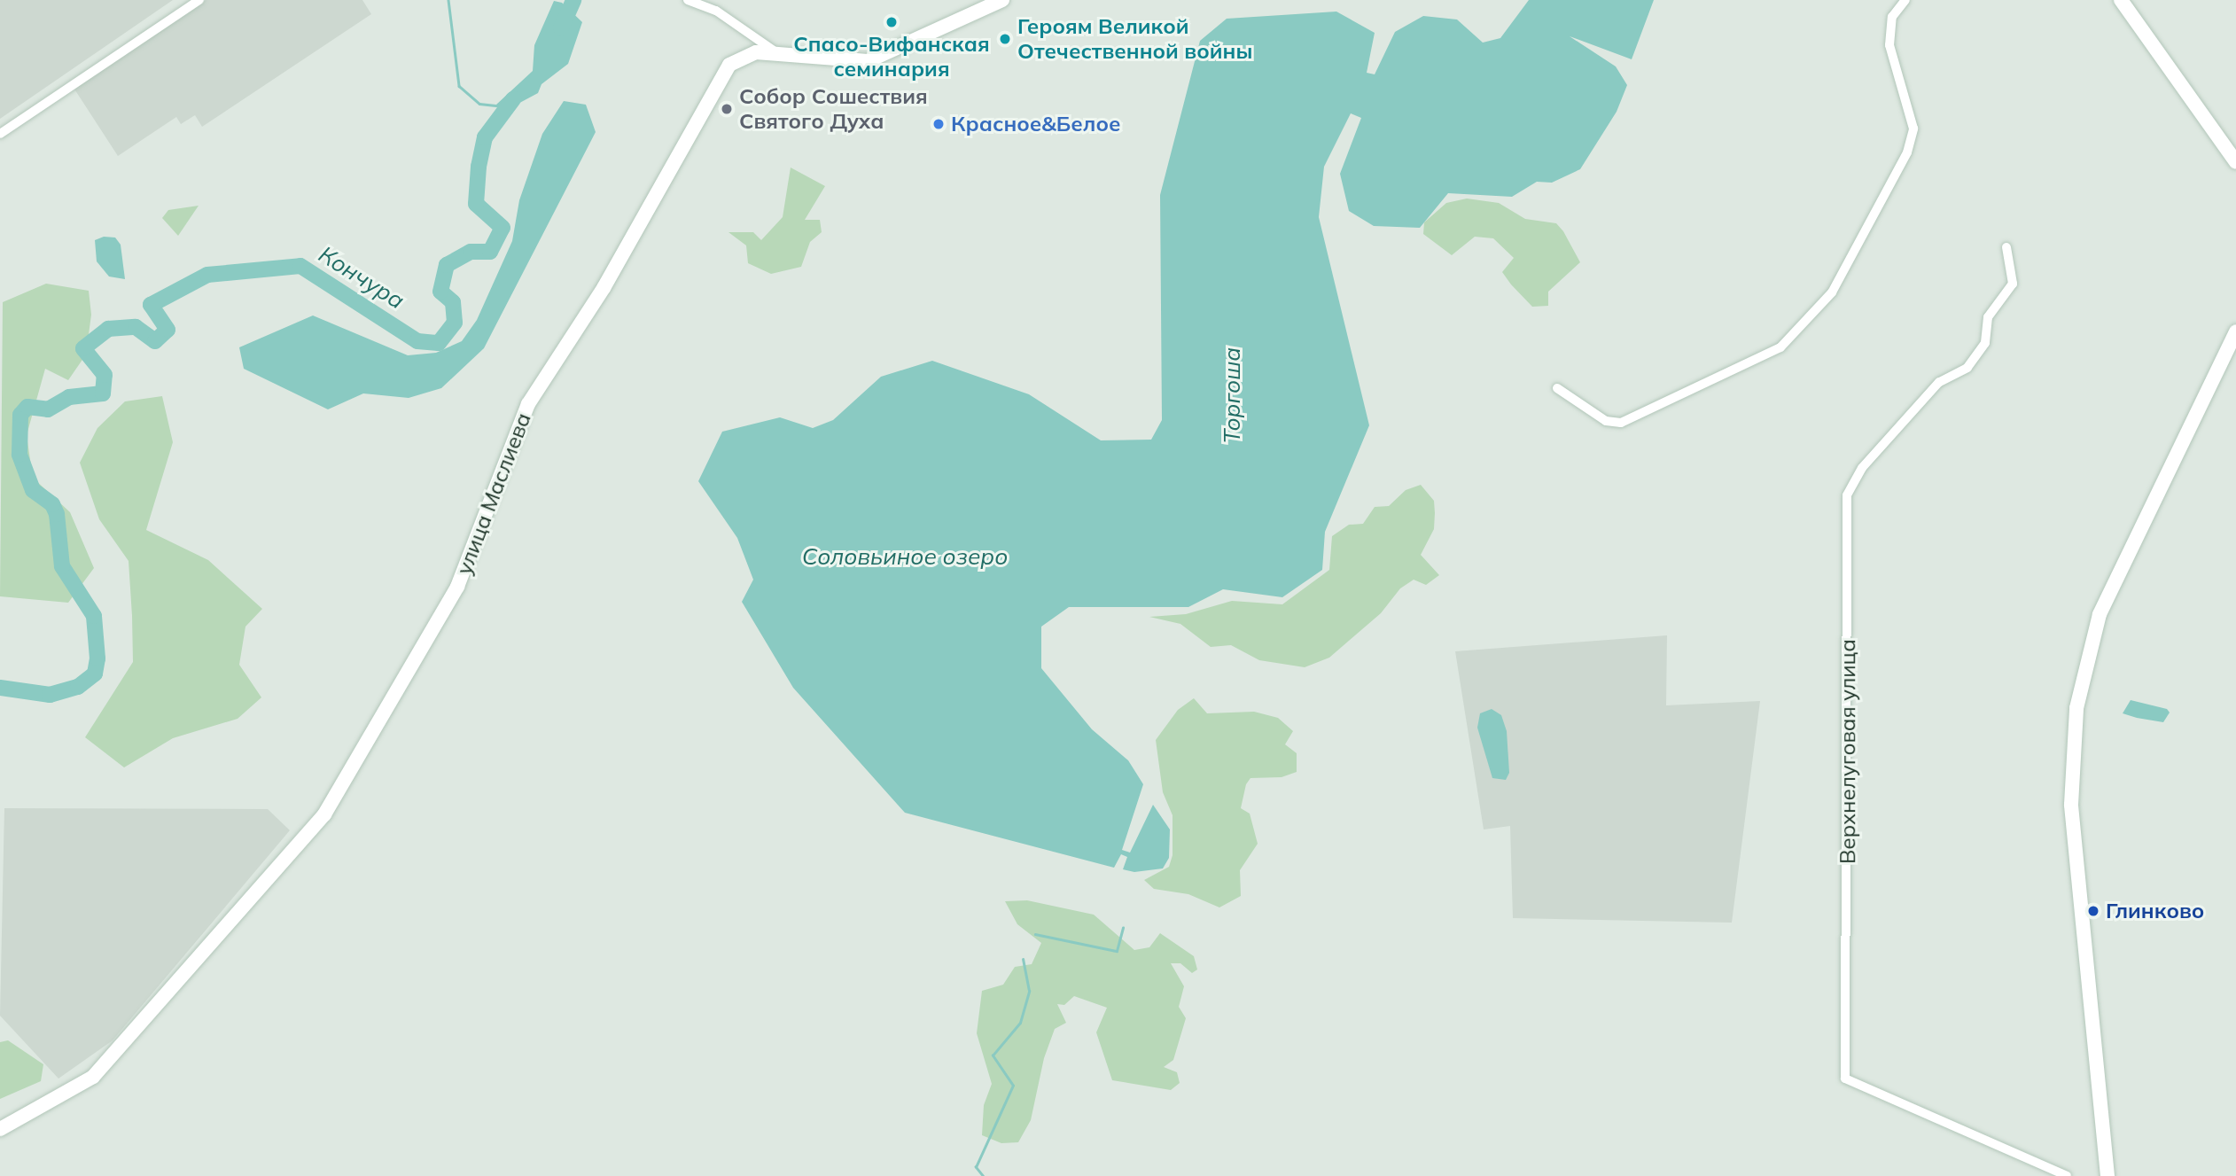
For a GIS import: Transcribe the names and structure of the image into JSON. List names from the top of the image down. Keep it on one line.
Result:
{"streets":{"street":["улица Маслиева","Верхнелуговая улица"]},"water":["Кончура","Торгоша","Соловьиное озеро"],"places":["Спасо-Вифанская семинария","Героям Великой Отечественной войны","Собор Сошествия Святого Духа","Красное&Белое","Глинково"]}
